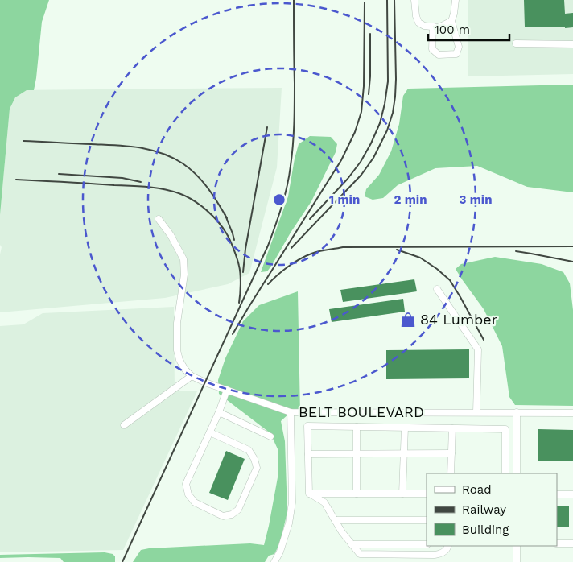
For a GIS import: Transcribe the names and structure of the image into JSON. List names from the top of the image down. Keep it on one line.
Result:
{"streets":{"street":["BELT BOULEVARD"]},"places":{"shop":["84 Lumber"]},"legend":["Road","Railway","Building"],"scale_bar":"100 m","rings":["1 min","2 min","3 min"]}
